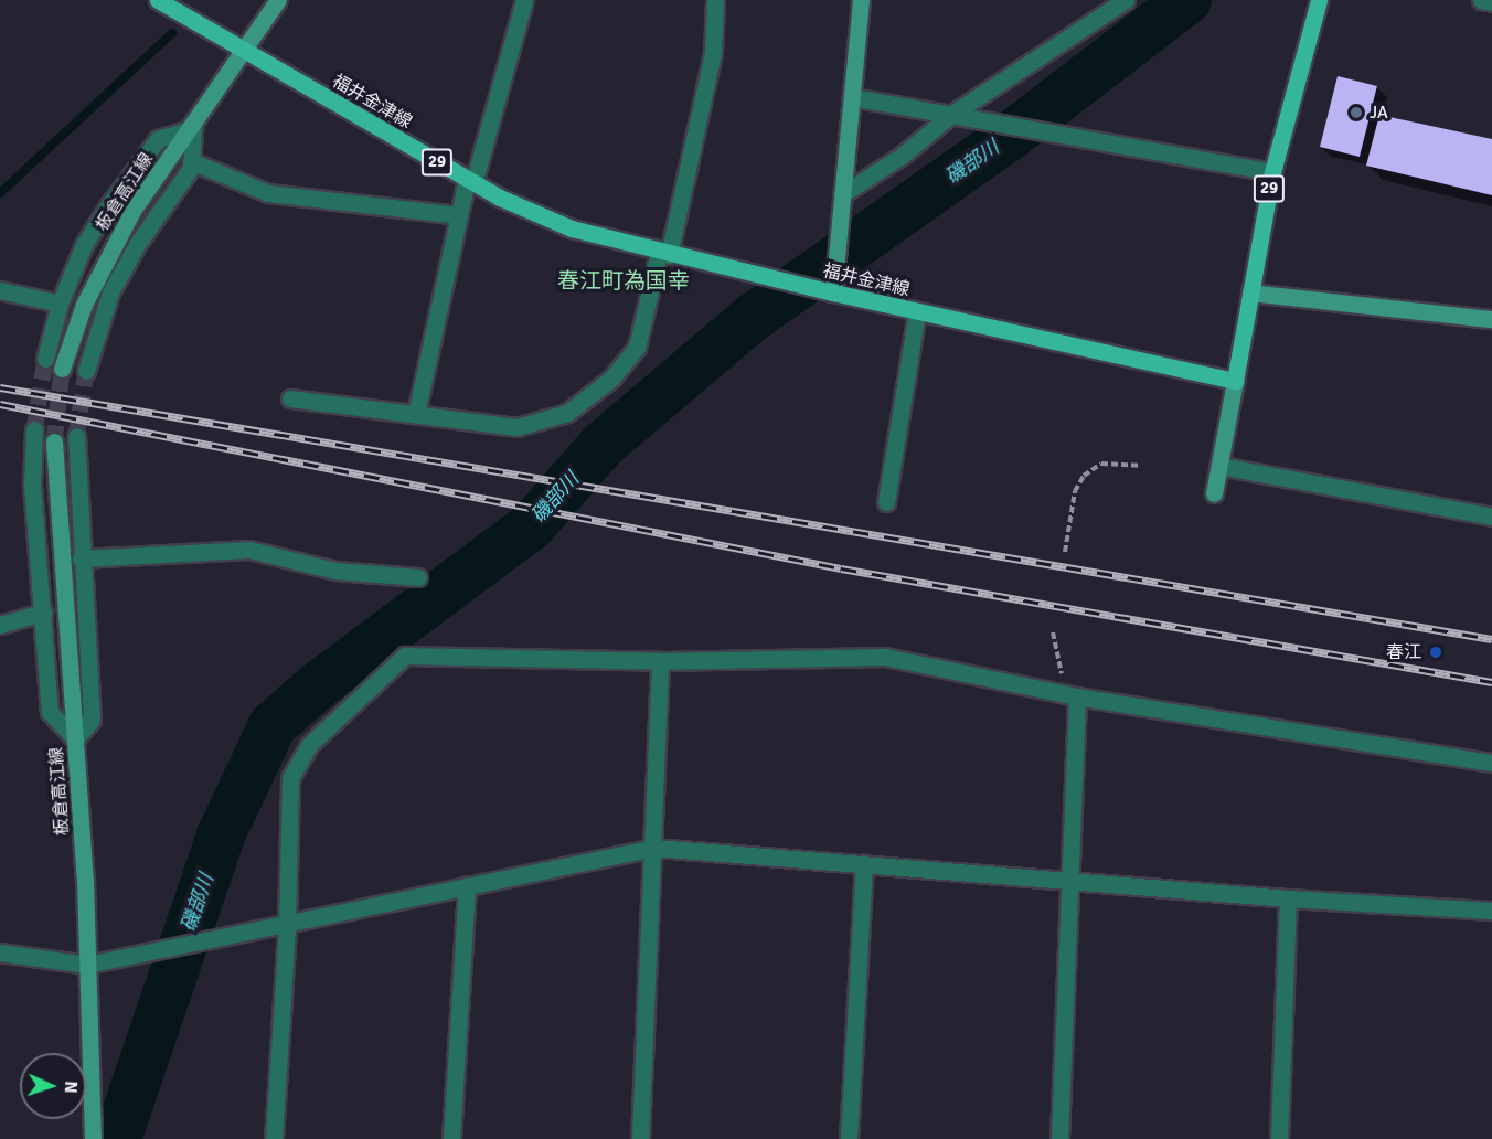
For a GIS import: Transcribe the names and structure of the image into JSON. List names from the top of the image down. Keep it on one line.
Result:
{"streets":{"main road":["福井金津線","29","板倉高江線"]},"crossings":[["福井金津線","29"],["福井金津線","板倉高江線"]],"districts":["春江町為国幸"],"water":["磯部川"],"places":["JA","春江"],"north":"right"}
